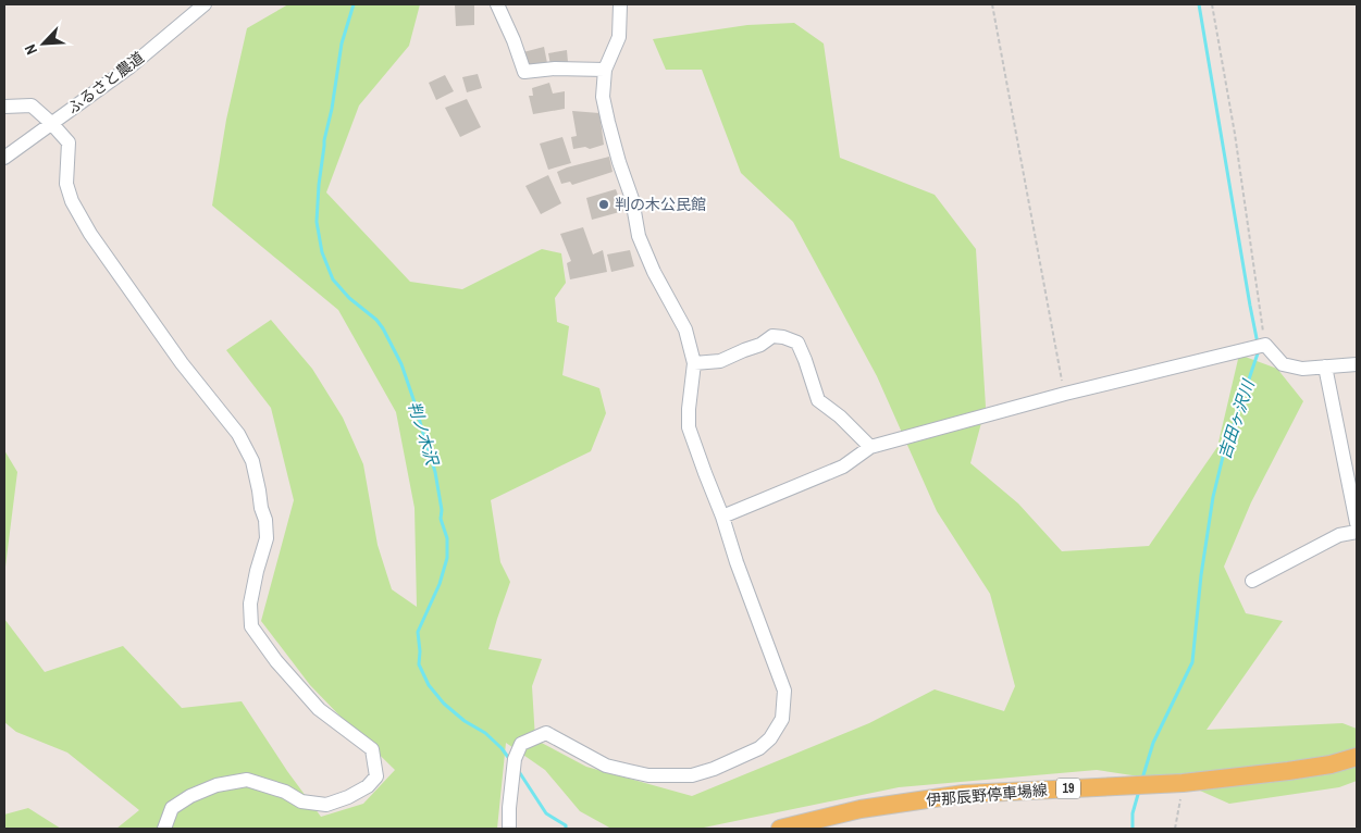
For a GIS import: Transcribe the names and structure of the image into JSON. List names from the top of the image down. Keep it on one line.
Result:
{"streets":{"main road":["19","伊那辰野停車場線"],"street":["ふるさと農道"]},"water":["吉田ヶ沢川","判ノ木沢"],"places":["判の木公民館"],"north":"bottom left"}
